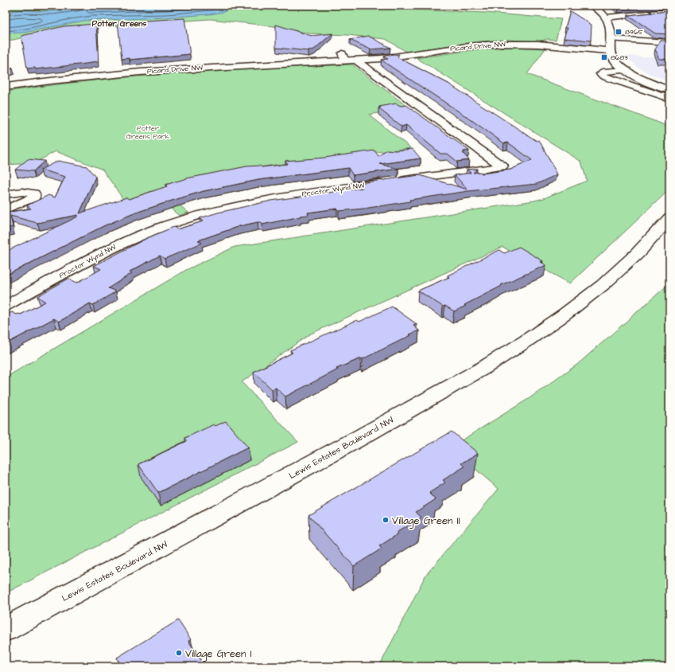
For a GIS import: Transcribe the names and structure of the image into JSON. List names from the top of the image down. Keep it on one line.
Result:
{"streets":{"street":["Picard Drive NW","Proctor Wynd NW","Lewis Estates Boulevard NW"]},"crossings":[["Picard Drive NW","Proctor Wynd NW"]],"districts":["Potter Greens"],"parks":["Potter Greens Park"],"places":{"transit":["8965","8683"],"other":["Village Green II","Village Green I"]}}
